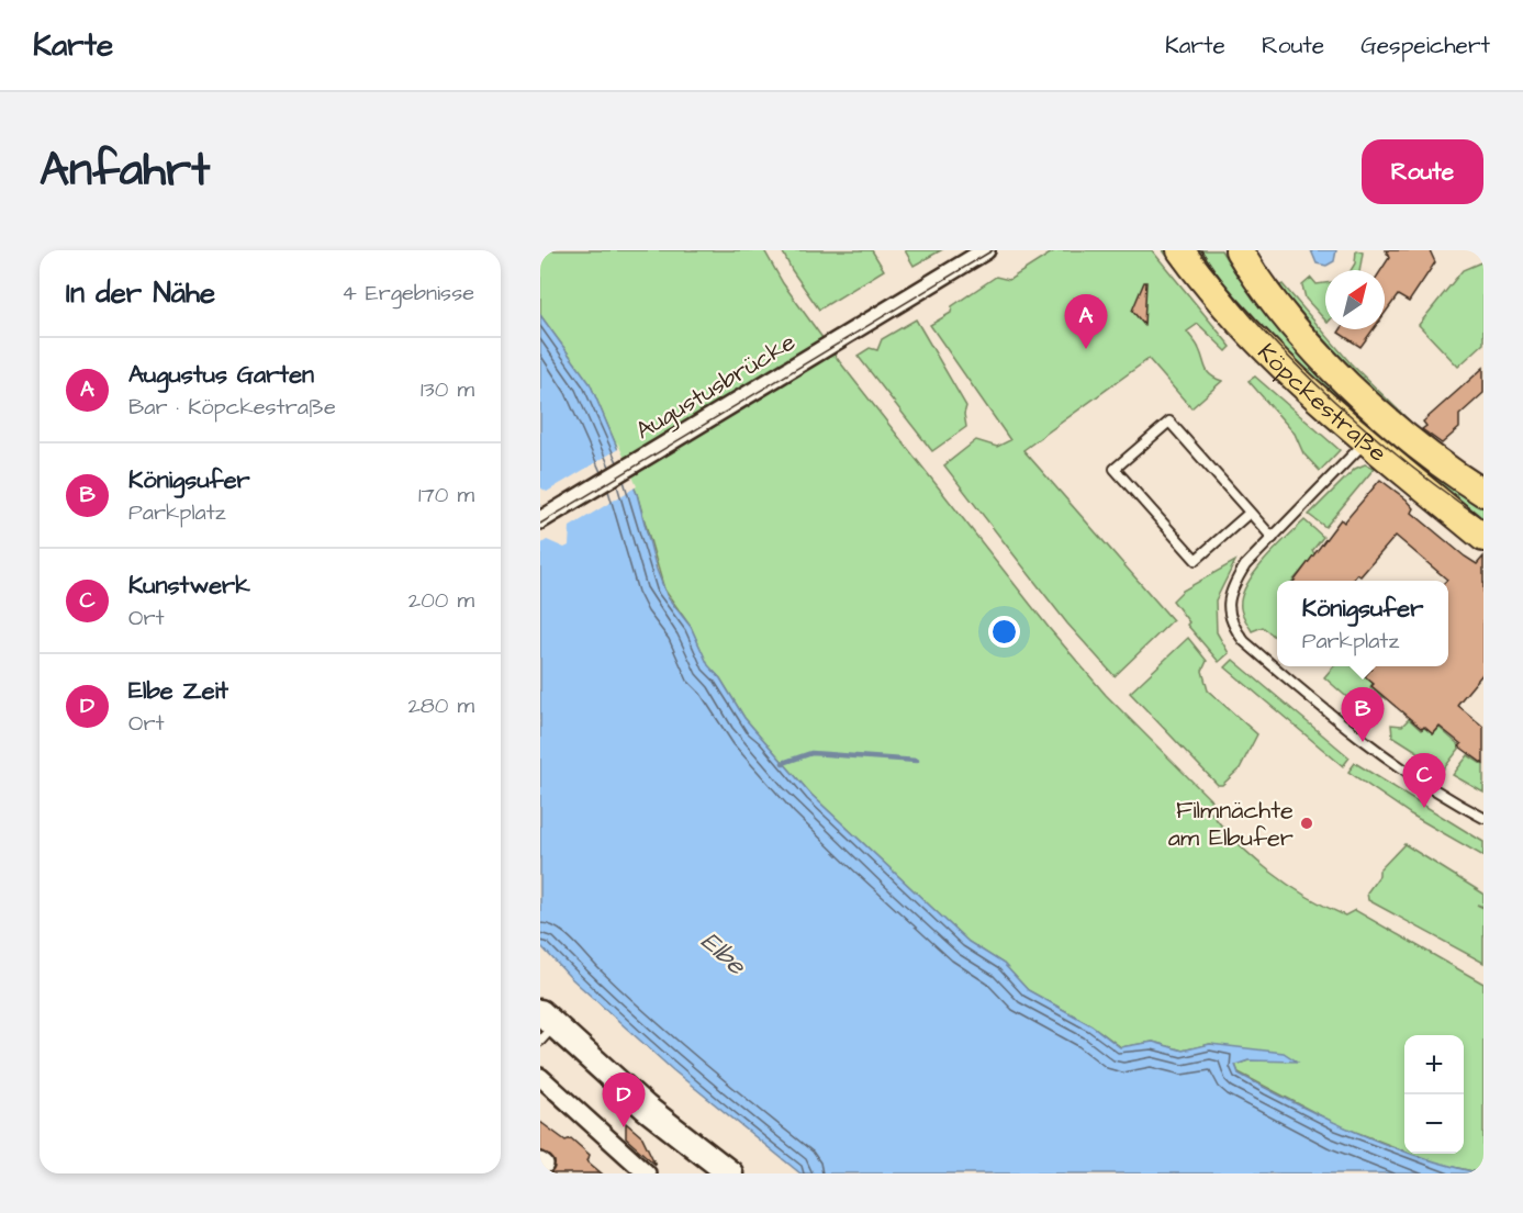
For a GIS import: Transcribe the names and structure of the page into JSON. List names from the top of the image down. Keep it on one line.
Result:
{"streets":{"main road":["Köpckestraße"],"street":["Augustusbrücke"]},"water":["Elbe"],"places":["Filmnächte am Elbufer"],"north":"top right","page":{"header":"Karte","nav":["Karte","Route","Gespeichert"],"title":"Anfahrt","buttons":"Route","heading":["In der Nähe","4 Ergebnisse"],"pins":["A","B","C","D"],"list":[{"mark":"A","name":"Augustus Garten","note":"Bar · Köpckestraße","value":"130 m"},{"mark":"B","name":"Königsufer","note":"Parkplatz","value":"170 m"},{"mark":"C","name":"Kunstwerk","note":"Ort","value":"200 m"},{"mark":"D","name":"Elbe Zeit","note":"Ort","value":"280 m"}],"popup":["Königsufer","Parkplatz"],"map_buttons":["+","−"]}}
